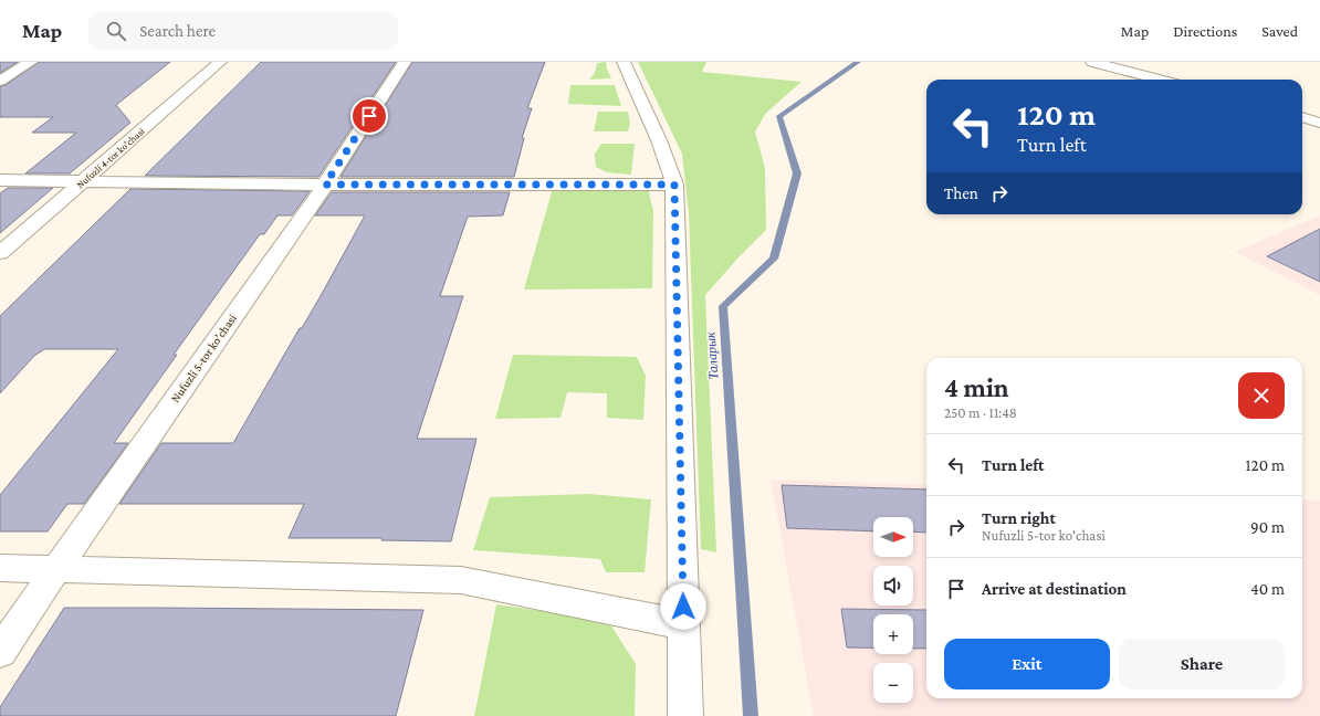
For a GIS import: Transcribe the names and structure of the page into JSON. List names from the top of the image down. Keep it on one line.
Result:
{"streets":{"street":["Nufuzli 4-tor ko'chasi","Nufuzli 5-tor ko'chasi"]},"water":["Таларык"],"north":"right","page":{"header":"Map","search":"Search here","nav":["Map","Directions","Saved"],"turn":["120 m","Turn left"],"then":"Then","heading":["4 min","250 m · 11:48"],"list":[{"name":"Turn left","value":"120 m"},{"name":"Turn right","note":"Nufuzli 5-tor ko'chasi","value":"90 m"},{"name":"Arrive at destination","value":"40 m"}],"map_buttons":["+","−"],"buttons":["Exit","Share"]}}
